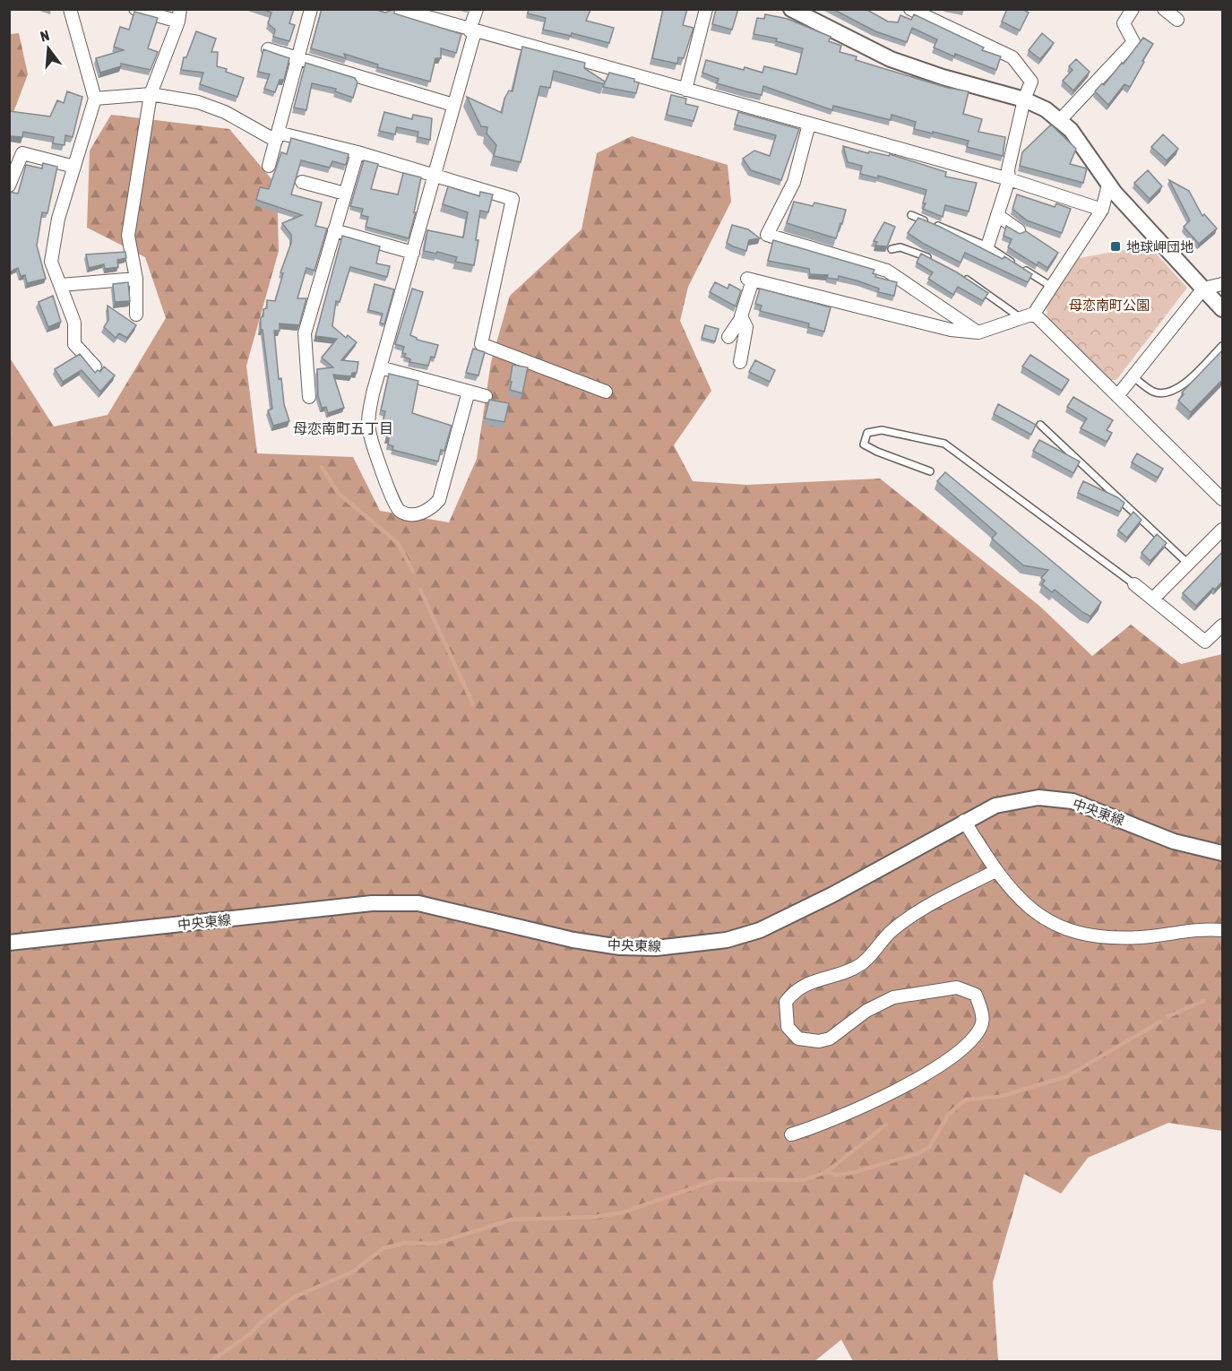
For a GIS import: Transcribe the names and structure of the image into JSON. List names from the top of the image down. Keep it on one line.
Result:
{"streets":{"street":["中央東線"]},"districts":["母恋南町五丁目"],"parks":["母恋南町公園"],"places":{"transit":["地球岬団地"]},"north":"top"}
